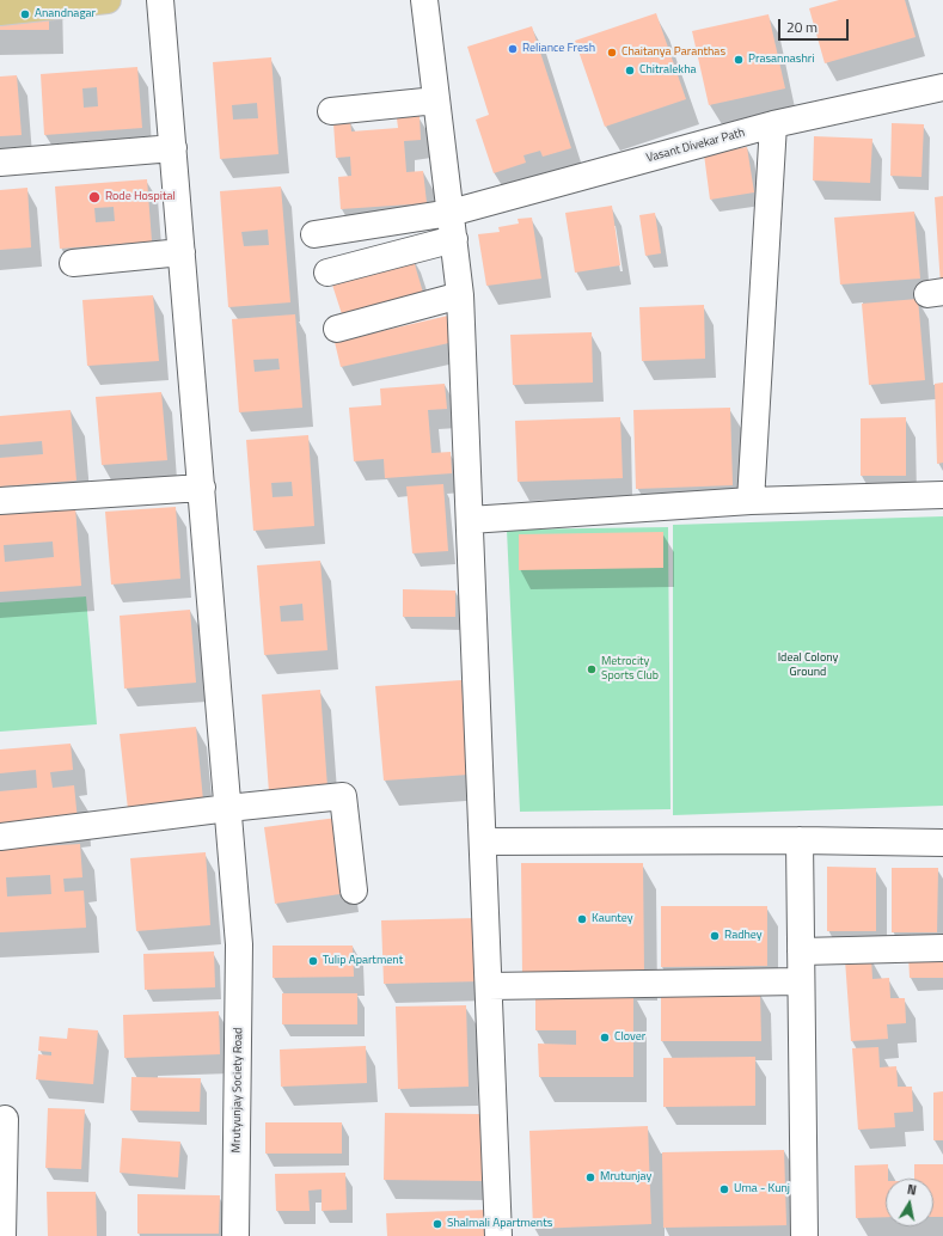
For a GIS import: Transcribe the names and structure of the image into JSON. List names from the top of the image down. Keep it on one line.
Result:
{"streets":{"street":["Vasant Divekar Path","Mrutyunjay Society Road"]},"parks":["Ideal Colony Ground"],"places":["Anandnagar","Reliance Fresh","Chaitanya Paranthas","Prasannashri","Chitralekha","Rode Hospital","Metrocity Sports Club","Kauntey","Radhey","Tulip Apartment","Clover","Mrutunjay","Uma - Kunj","Shalmali Apartments"],"scale_bar":"20 m","north":"top"}
